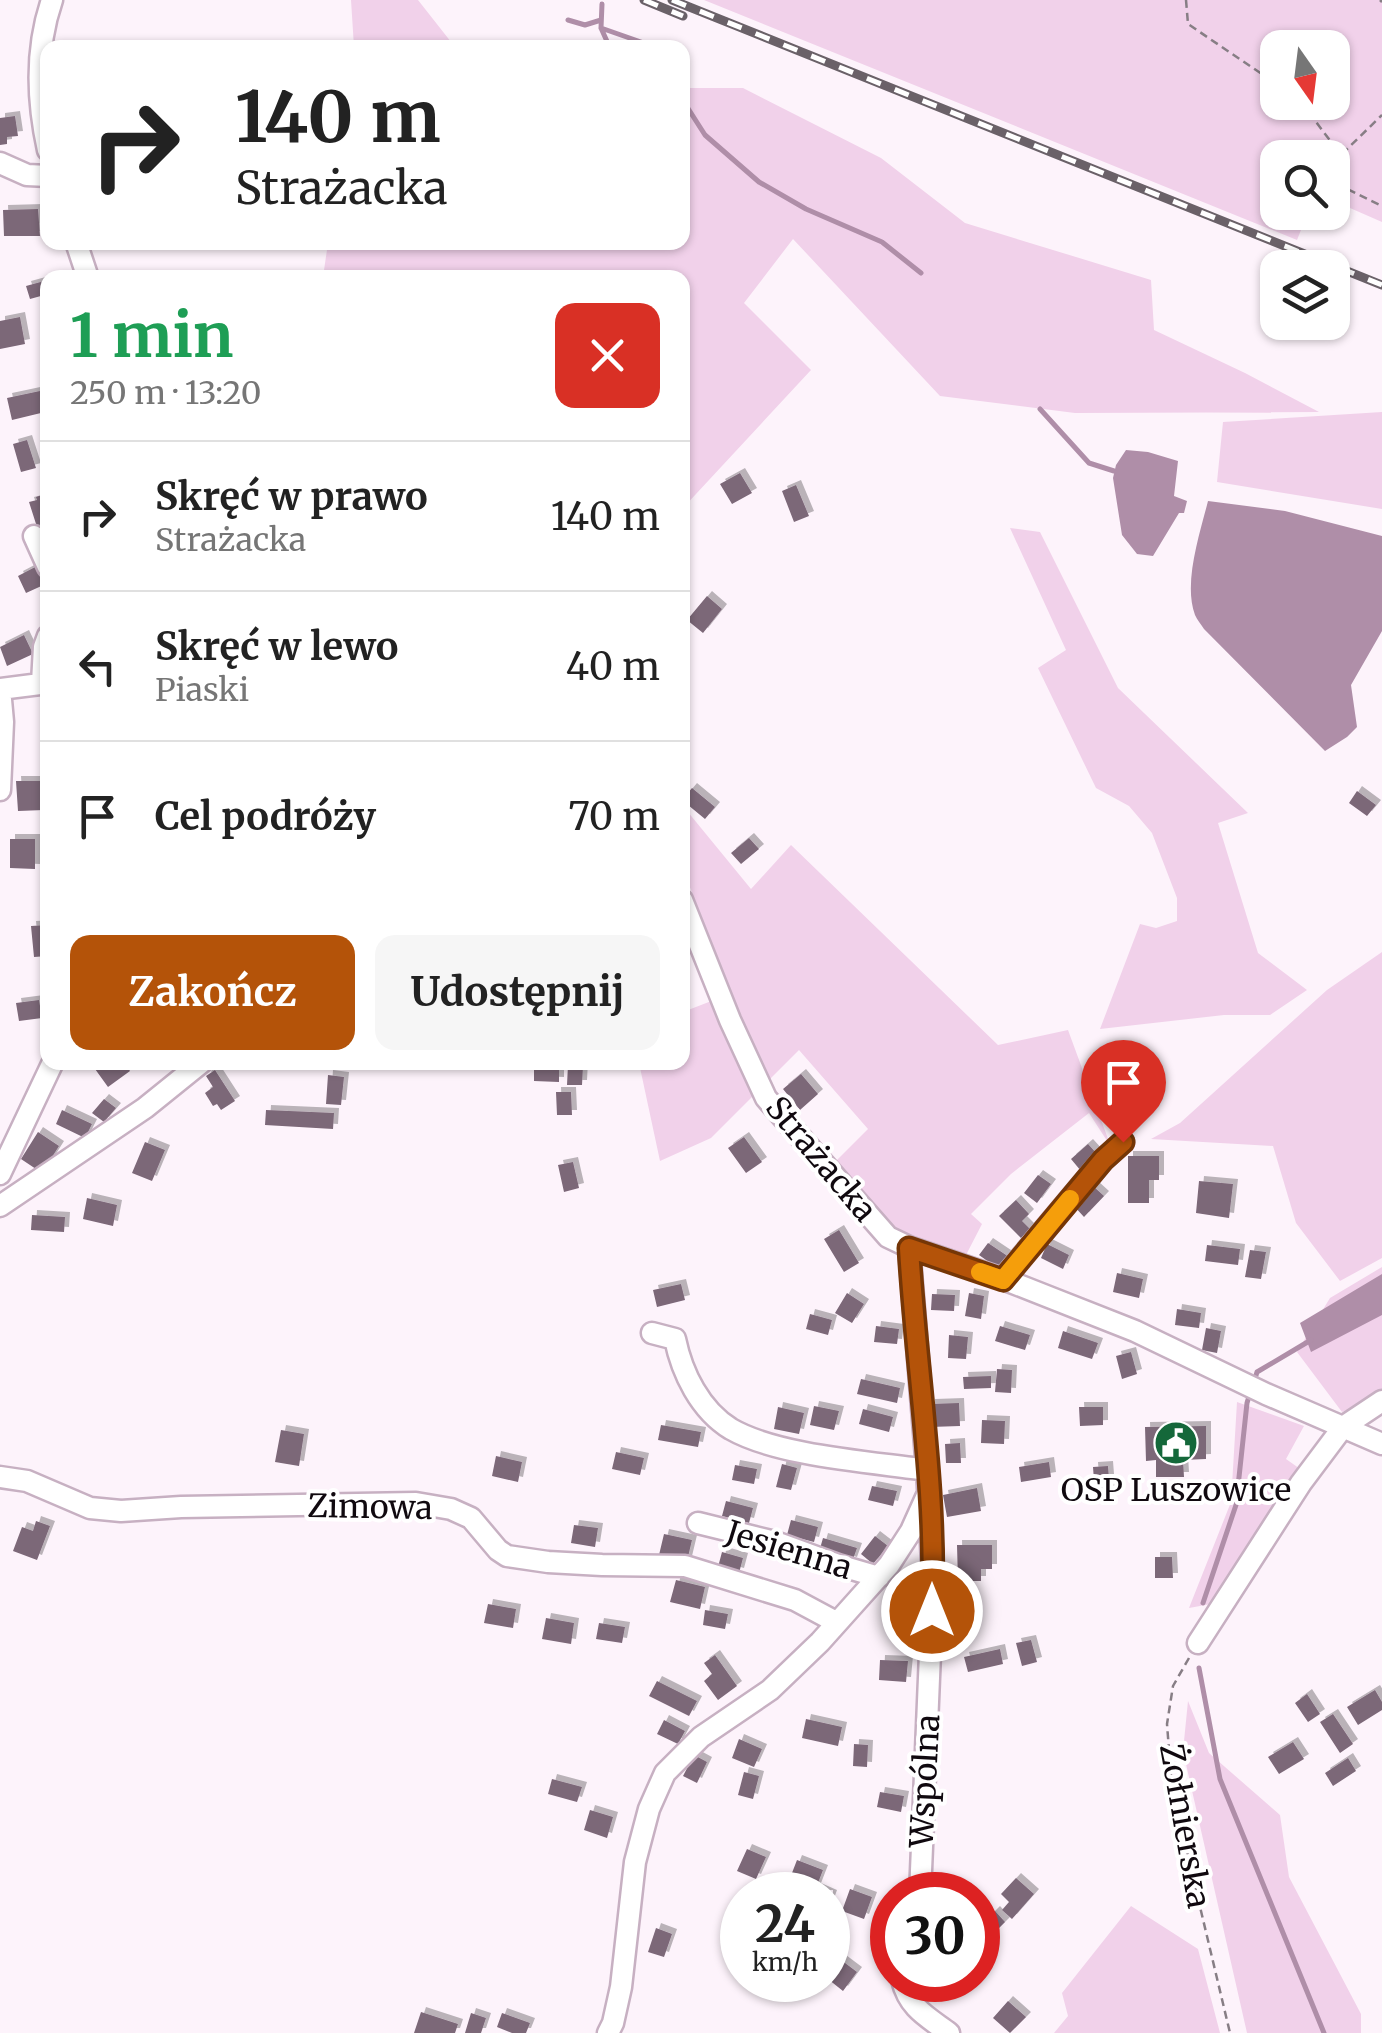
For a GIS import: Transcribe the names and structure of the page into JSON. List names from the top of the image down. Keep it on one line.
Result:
{"streets":{"street":["Strażacka","Zimowa","Jesienna","Wspólna"],"path":["Żołnierska"]},"crossings":[["Strażacka","Wspólna"]],"places":{"public building":["OSP Luszowice"]},"north":"bottom","page":{"turn":["140 m","Strażacka"],"heading":["1 min","250 m · 13:20"],"list":[{"name":"Skręć w prawo","note":"Strażacka","value":"140 m"},{"name":"Skręć w lewo","note":"Piaski","value":"40 m"},{"name":"Cel podróży","value":"70 m"}],"buttons":["Zakończ","Udostępnij"],"speed":"24 km/h","limit":"30"}}
